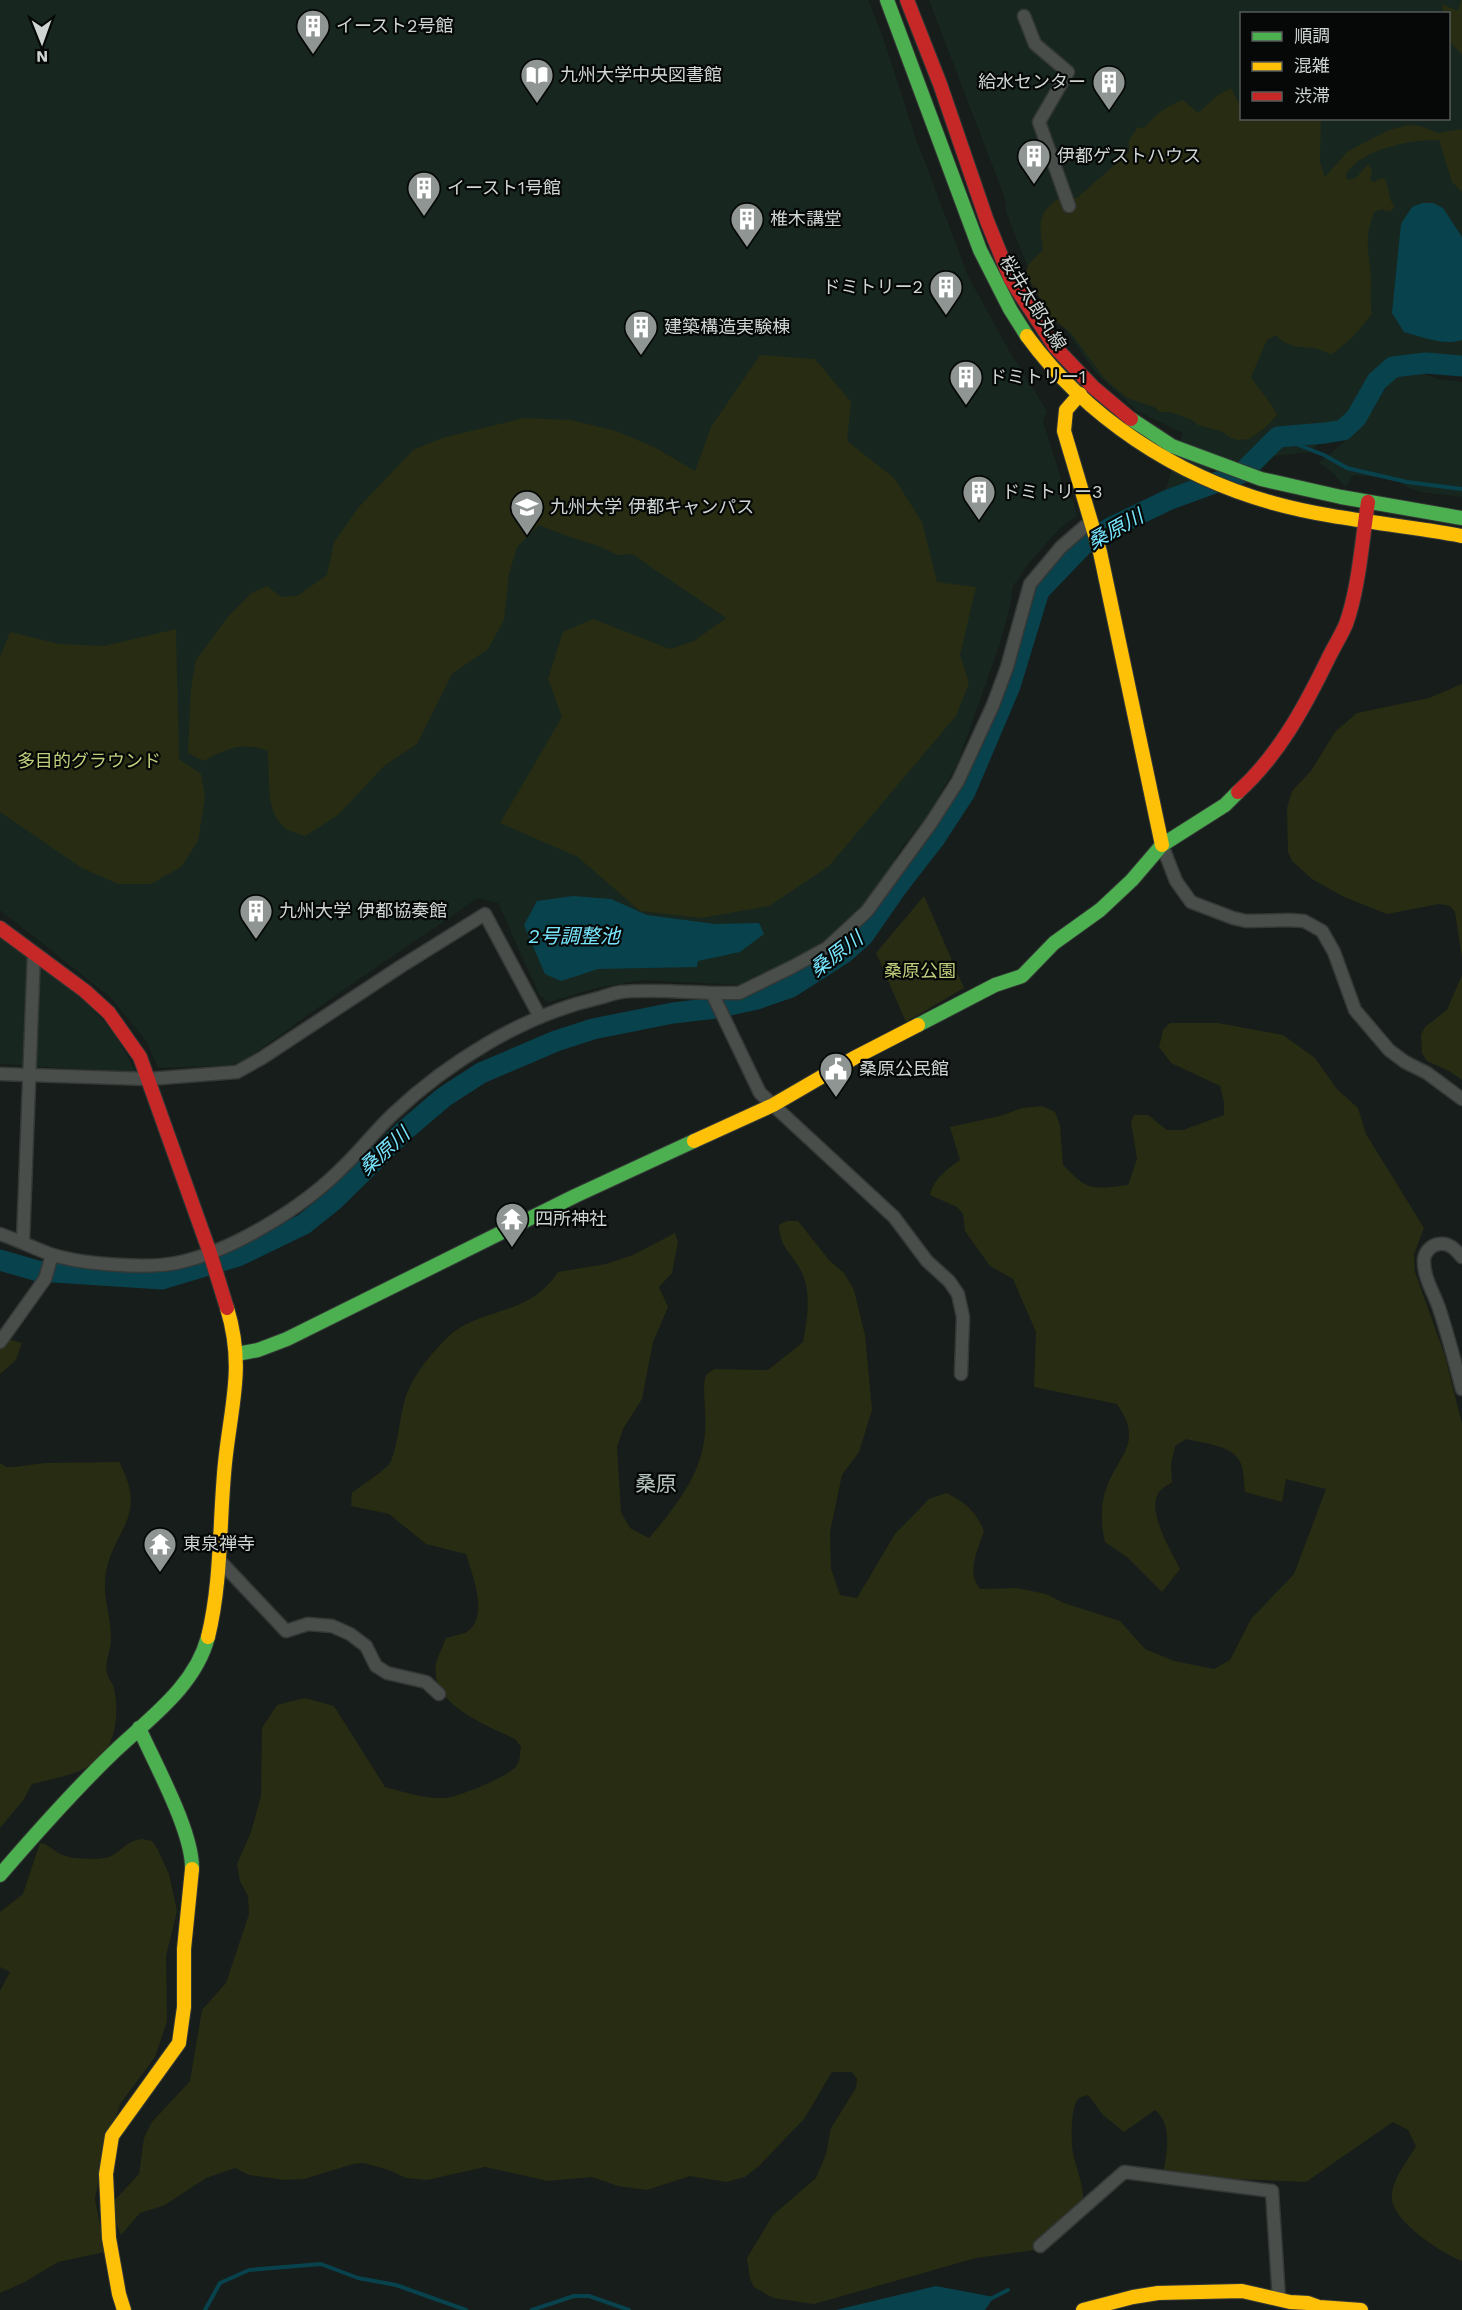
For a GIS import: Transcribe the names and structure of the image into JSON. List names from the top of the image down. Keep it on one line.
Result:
{"streets":{"street":["桜井太郎丸線"]},"districts":["桑原"],"water":["桑原川","2号調整池"],"parks":["多目的グラウンド","桑原公園"],"places":{"building":["イースト2号館","給水センター","伊都ゲストハウス","イースト1号館","椎木講堂","ドミトリー2","建築構造実験棟","ドミトリー1","ドミトリー3","九州大学 伊都協奏館"],"library":["九州大学中央図書館"],"school or university":["九州大学 伊都キャンパス"],"public building":["桑原公民館"],"temple":["四所神社","東泉禅寺"]},"legend":["順調","混雑","渋滞"],"north":"bottom"}
